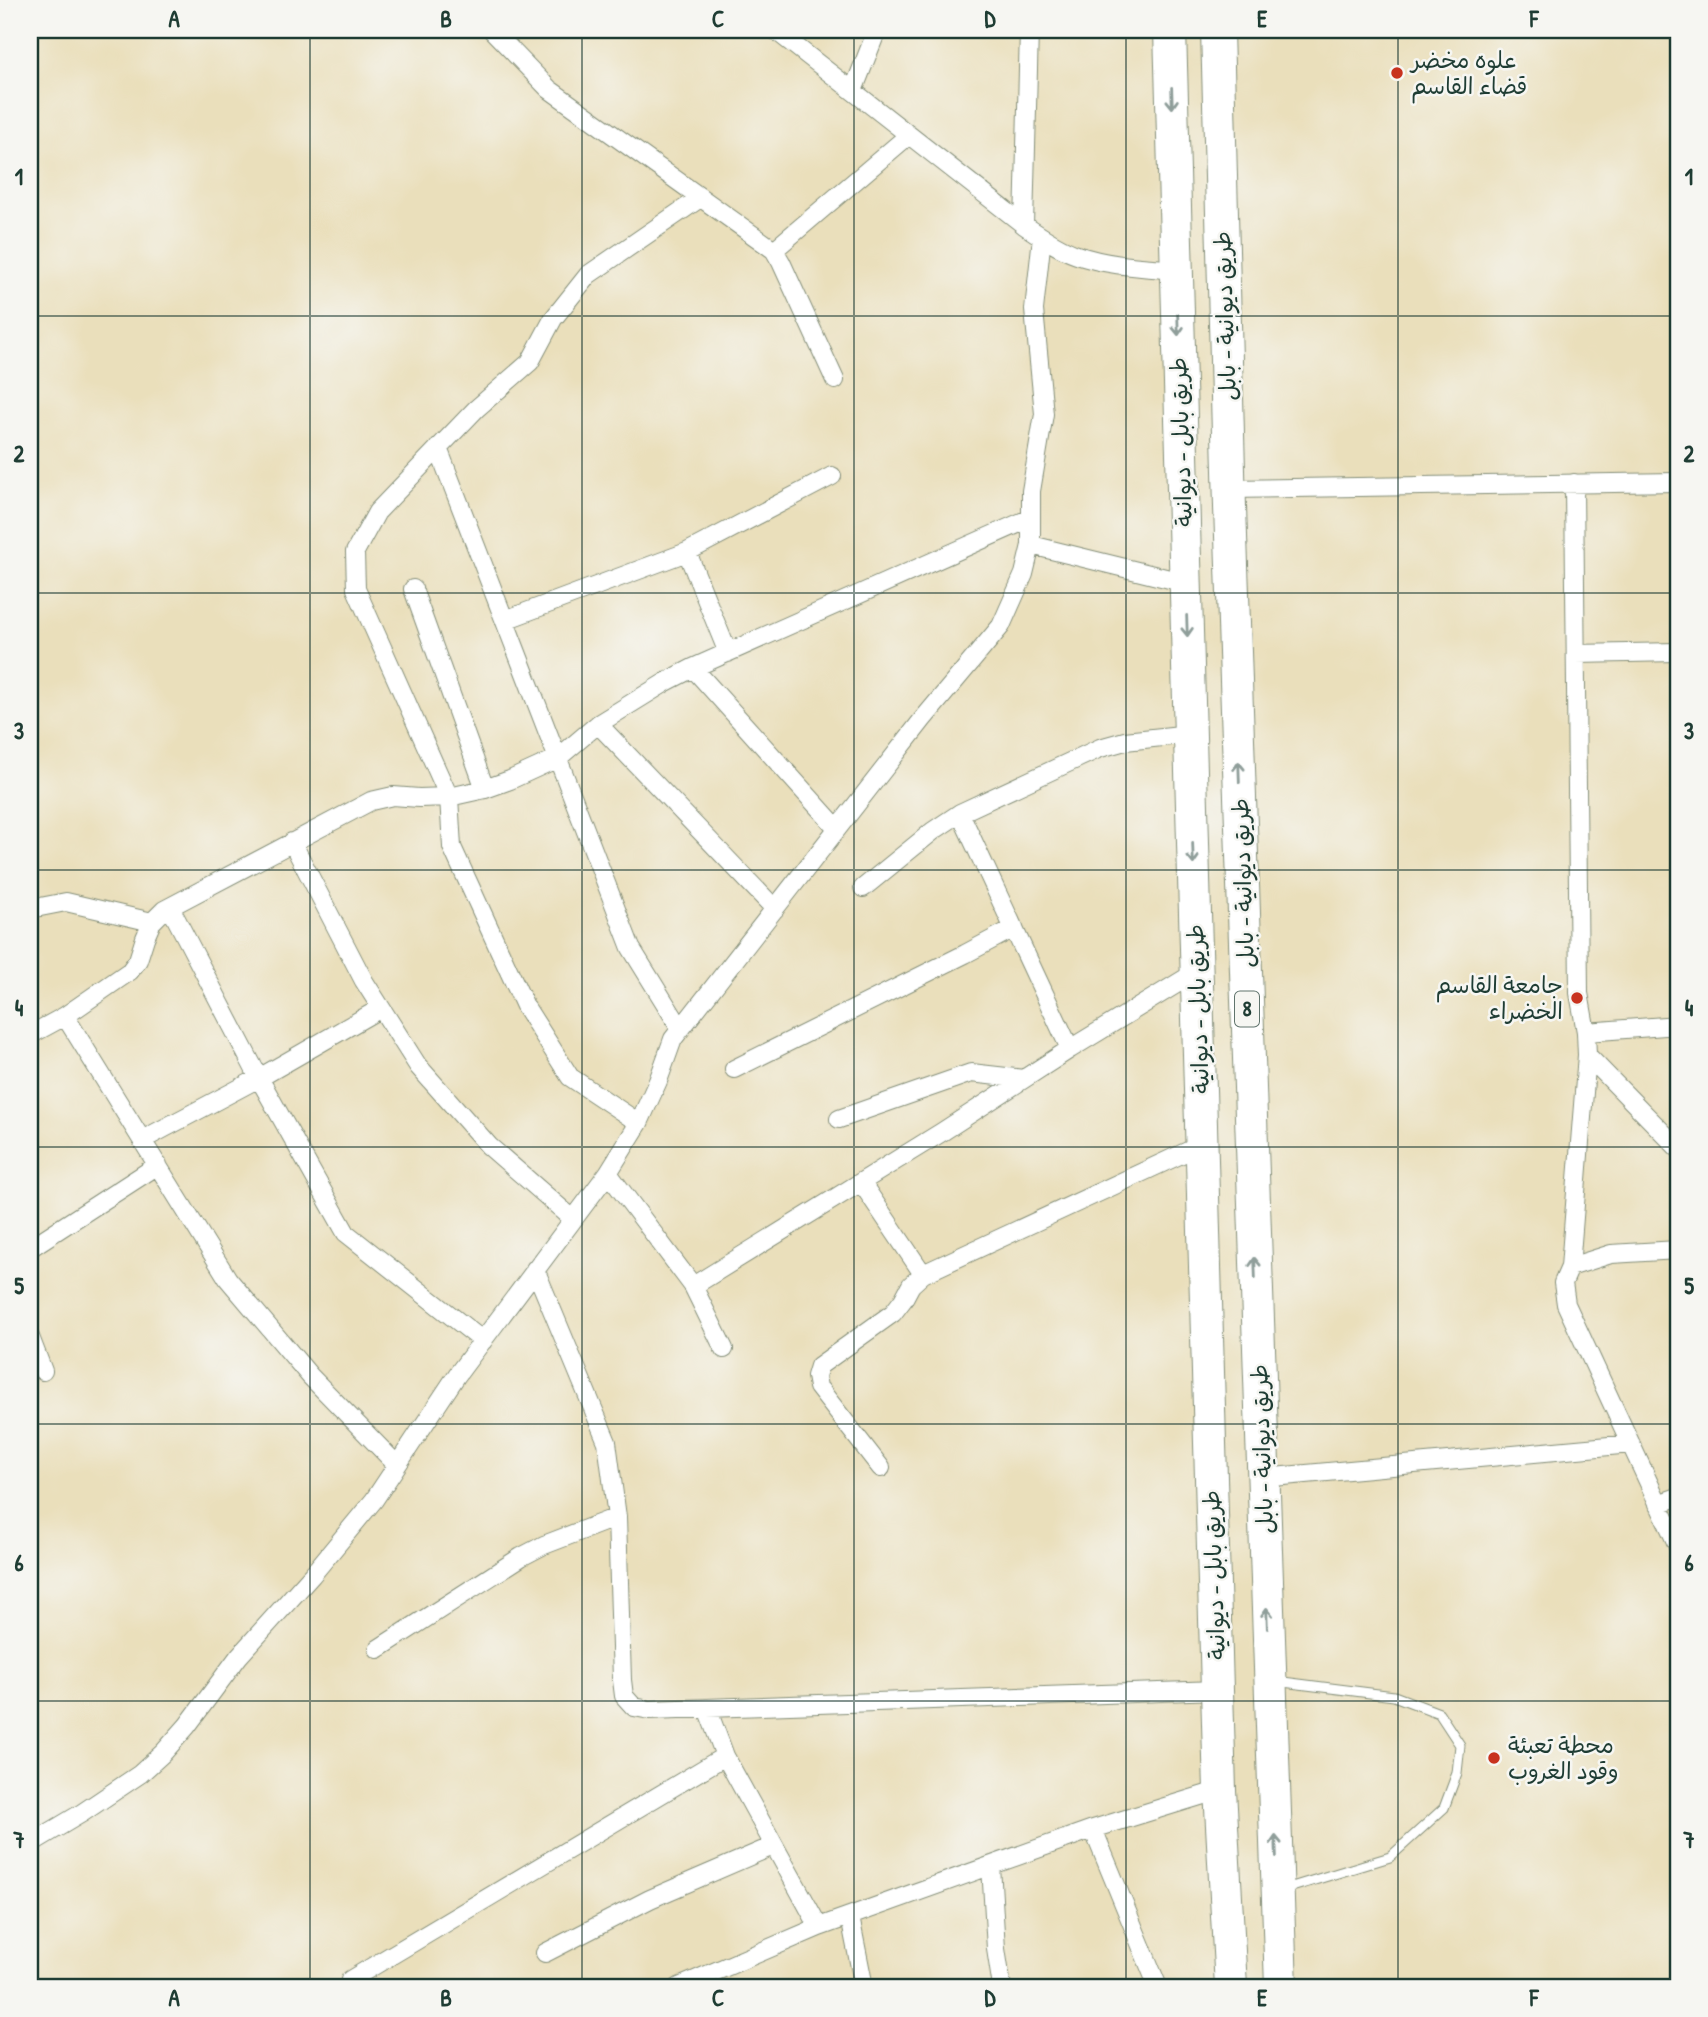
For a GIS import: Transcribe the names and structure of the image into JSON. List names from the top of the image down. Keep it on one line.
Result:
{"streets":{"highway":["طريق ديوانية - بابل","طريق بابل - ديوانية","8"]},"one_way":["طريق ديوانية - بابل","طريق بابل - ديوانية"],"places":["علوه مخضر قضاء القاسم","جامعة القاسم الخضراء","محطة تعبئة وقود الغروب"],"grid":{"columns":["A","B","C","D","E","F"],"rows":["1","2","3","4","5","6","7"]}}
